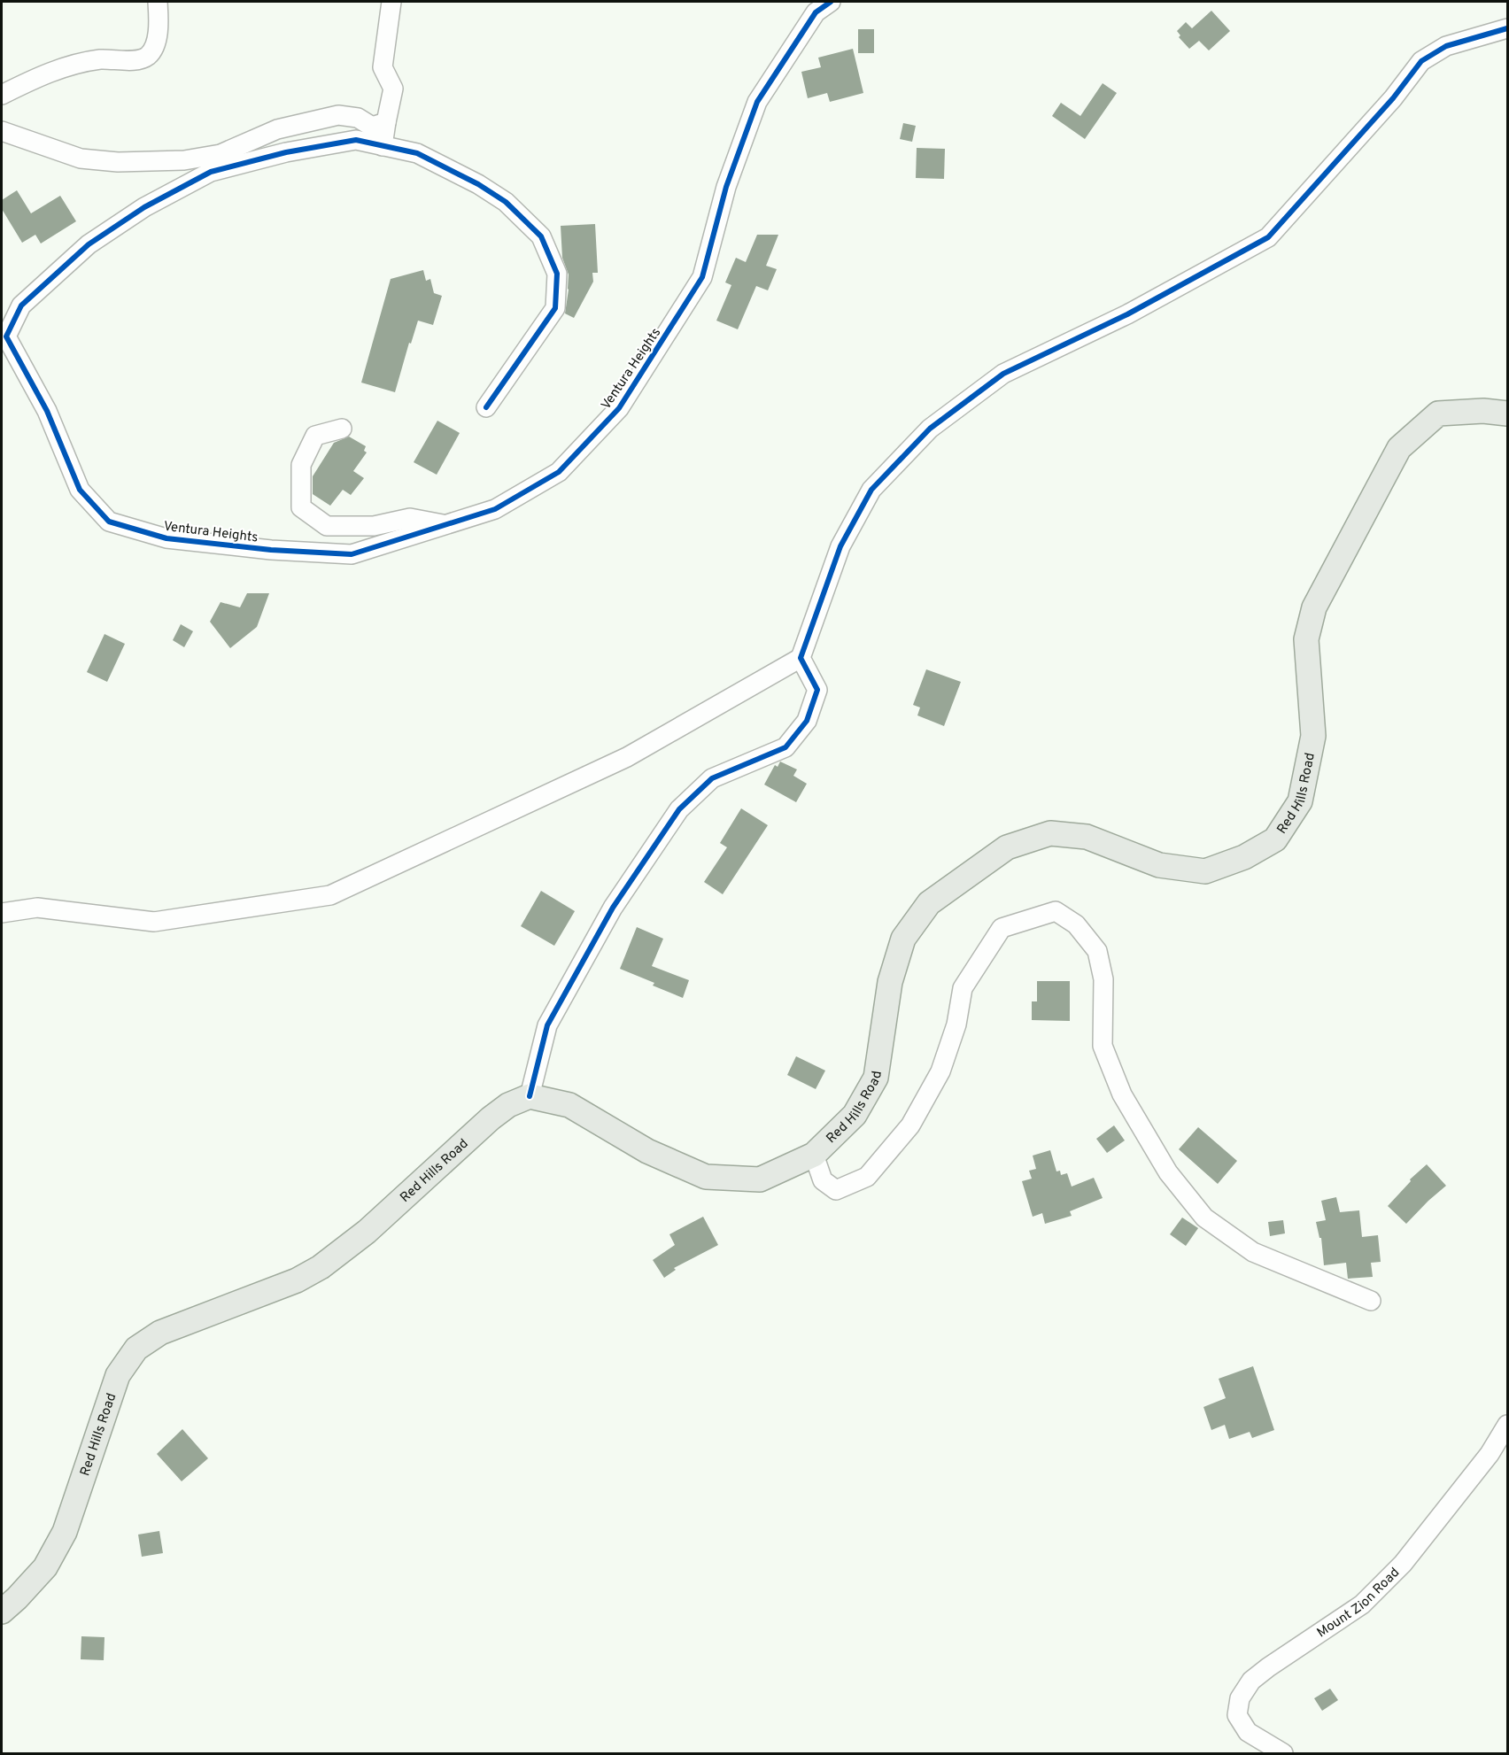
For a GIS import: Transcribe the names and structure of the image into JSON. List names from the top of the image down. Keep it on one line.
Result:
{"streets":{"main road":["Red Hills Road"],"street":["Ventura Heights","Mount Zion Road"]}}
